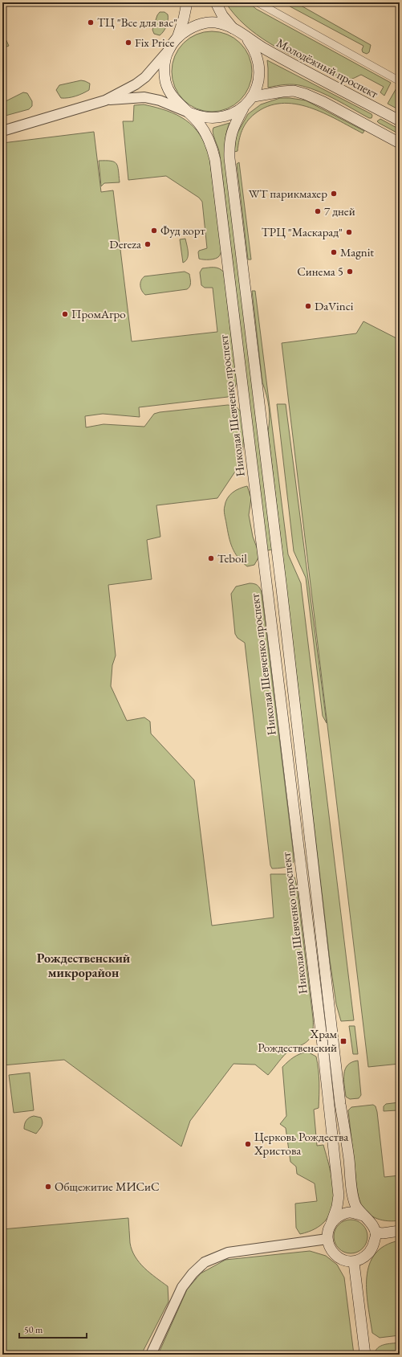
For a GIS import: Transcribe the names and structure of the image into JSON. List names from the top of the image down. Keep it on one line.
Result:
{"streets":{"main road":["Молодёжный проспект","Николая Шевченко проспект"]},"crossings":[["Молодёжный проспект","Николая Шевченко проспект"]],"districts":["Рождественский микрорайон"],"places":{"other":["ТЦ \"Все для вас\"","Fix Price","WT парикмахер","7 дней","Фуд корт","ТРЦ \"Маскарад\"","Dereza","Magnit","Синема 5","DaVinci","ПромАгро","Teboil","Церковь Рождества Христова","Общежитие МИСиС"],"transit":["Храм Рождественский"]},"scale_bar":"50 m"}
